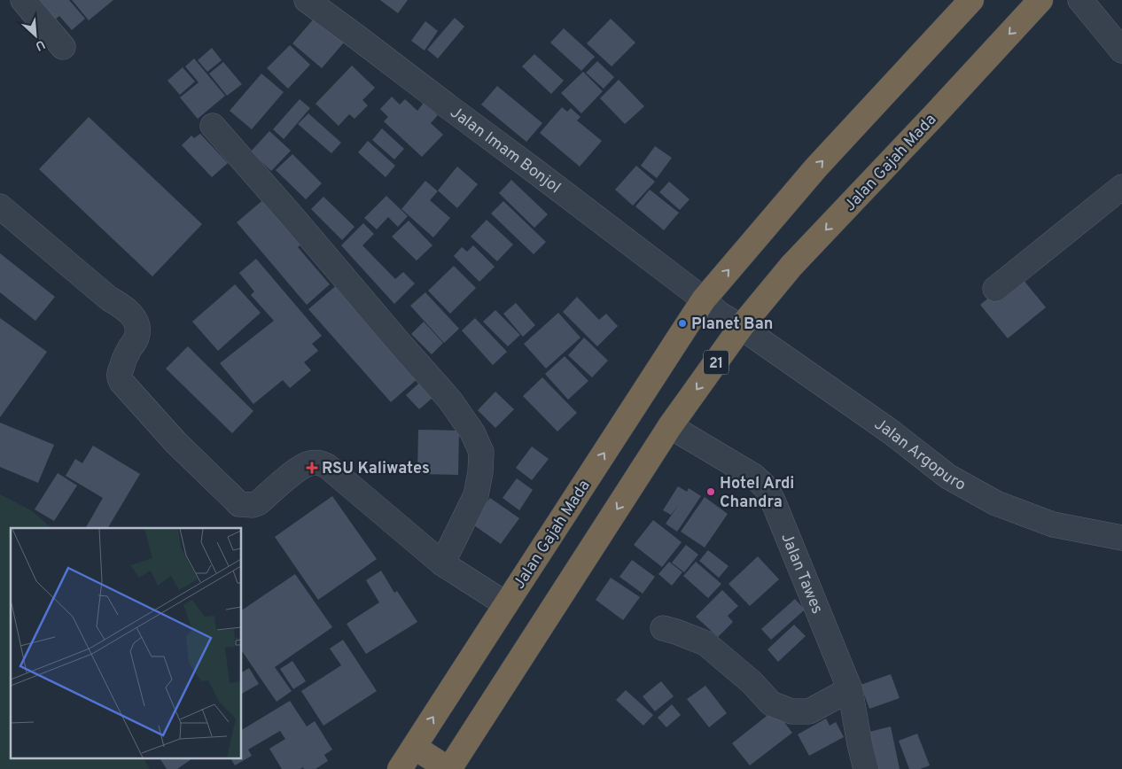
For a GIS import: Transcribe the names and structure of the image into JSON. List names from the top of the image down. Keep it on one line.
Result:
{"streets":{"highway":["Jalan Gajah Mada","21"],"street":["Jalan Imam Bonjol","Jalan Argopuro","Jalan Tawes"]},"crossings":[["Jalan Imam Bonjol","Jalan Gajah Mada"],["Jalan Gajah Mada","Jalan Argopuro"],["Jalan Gajah Mada","Jalan Tawes"]],"places":{"other":["Planet Ban","Hotel Ardi Chandra"],"health":["RSU Kaliwates"]},"north":"bottom right"}
